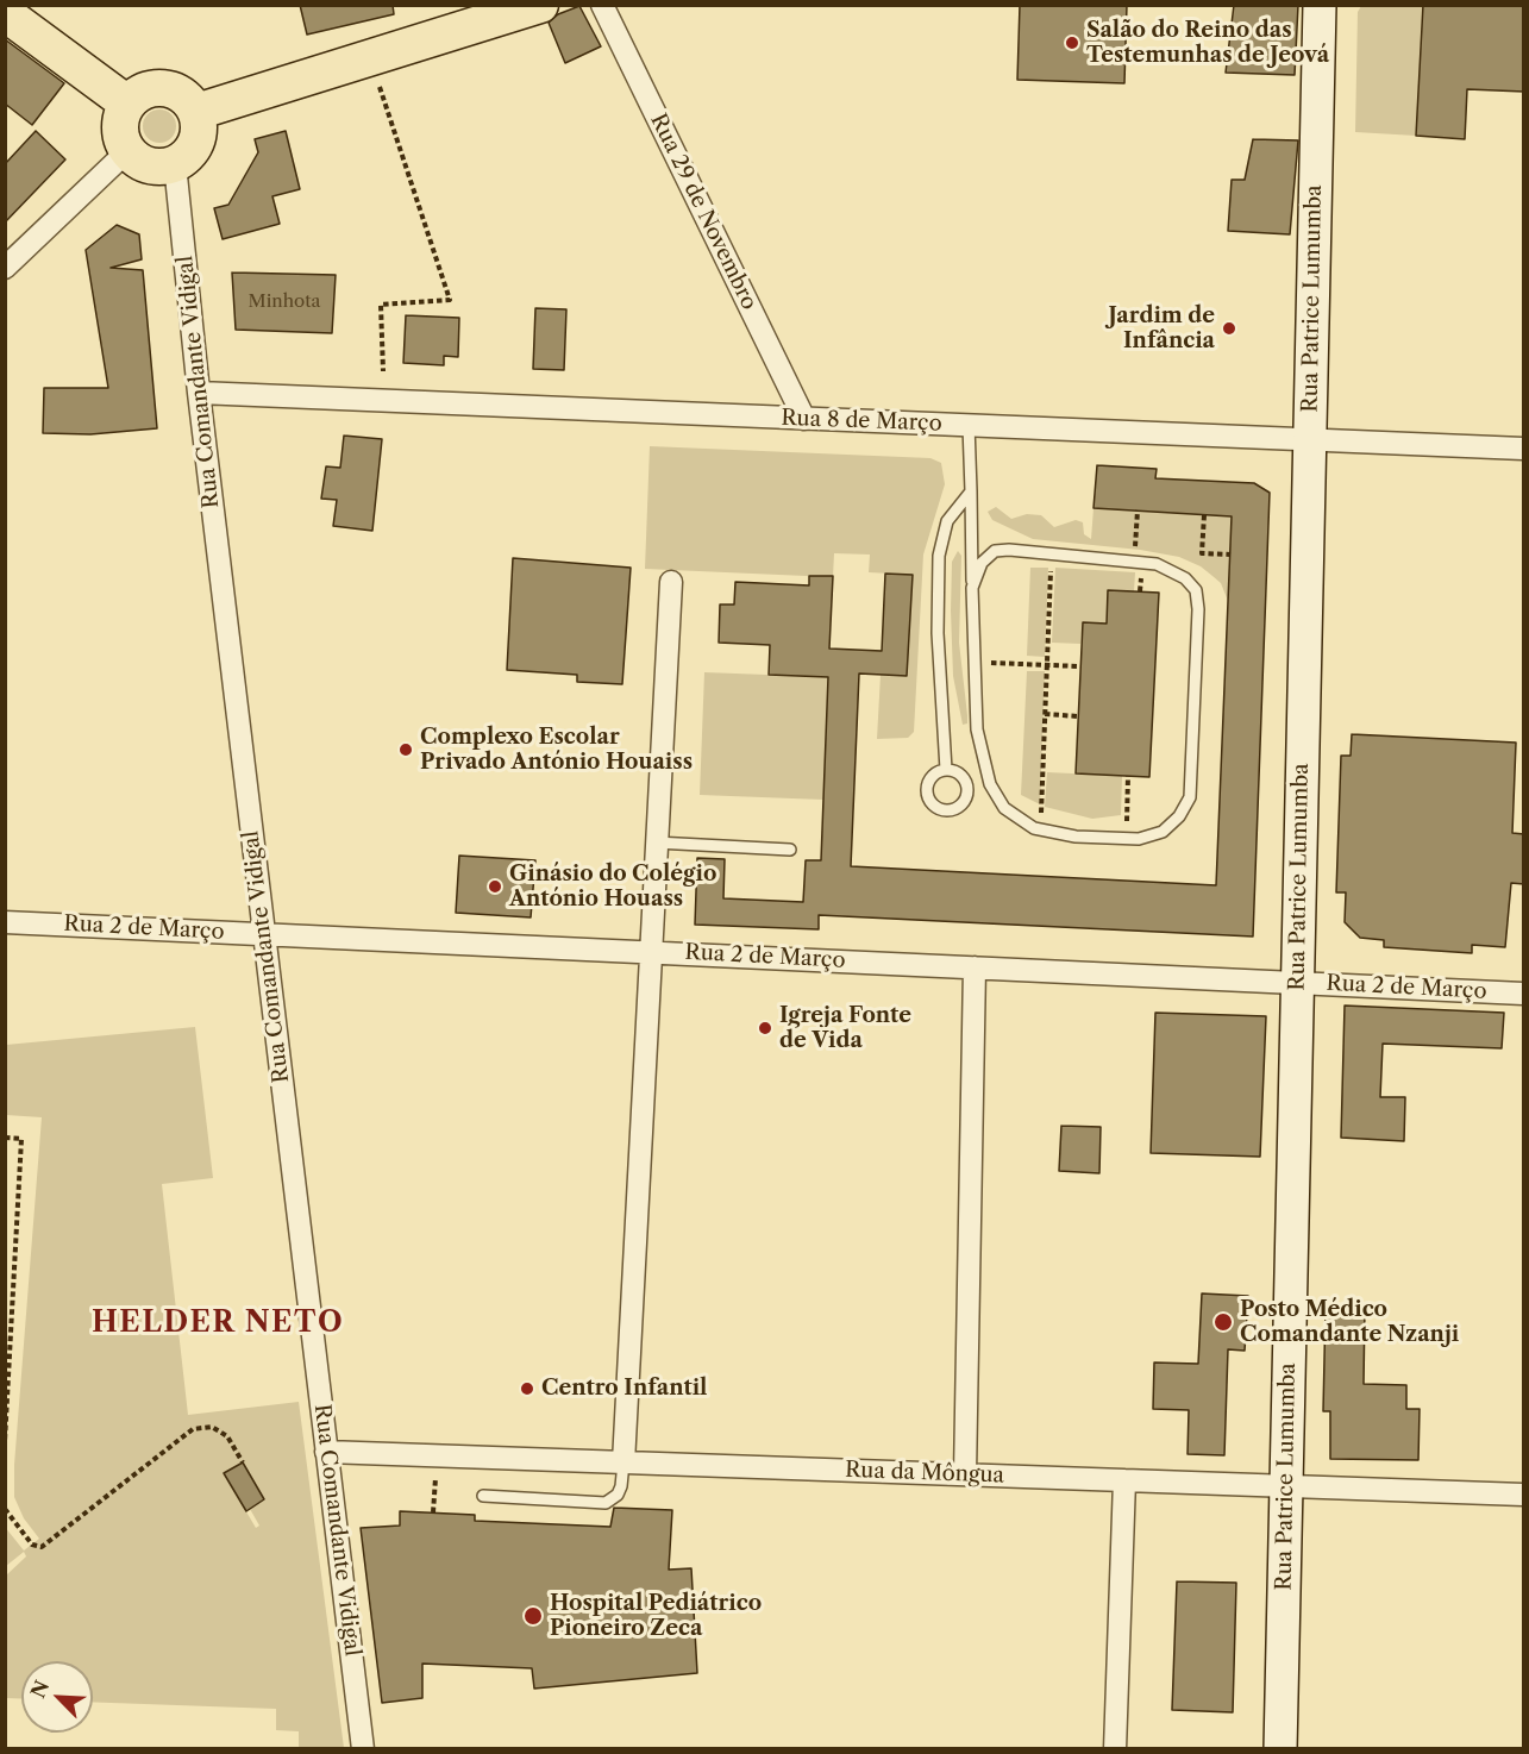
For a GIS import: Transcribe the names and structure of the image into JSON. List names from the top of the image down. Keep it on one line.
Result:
{"streets":{"street":["Rua 29 de Novembro","Rua Patrice Lumumba","Rua Comandante Vidigal","Rua 8 de Março","Rua 2 de Março","Rua da Môngua"]},"crossings":[["Rua 29 de Novembro","Rua 8 de Março"],["Rua Patrice Lumumba","Rua 8 de Março"],["Rua Patrice Lumumba","Rua 2 de Março"],["Rua Patrice Lumumba","Rua da Môngua"],["Rua Comandante Vidigal","Rua 8 de Março"],["Rua Comandante Vidigal","Rua 2 de Março"],["Rua Comandante Vidigal","Rua da Môngua"]],"districts":["HELDER NETO"],"places":["Salão do Reino das Testemunhas de Jeová","Jardim de Infância","Complexo Escolar Privado António Houaiss","Ginásio do Colégio António Houass","Igreja Fonte de Vida","Posto Médico Comandante Nzanji","Centro Infantil","Hospital Pediátrico Pioneiro Zeca"],"house_numbers":["Minhota"],"north":"top left"}
